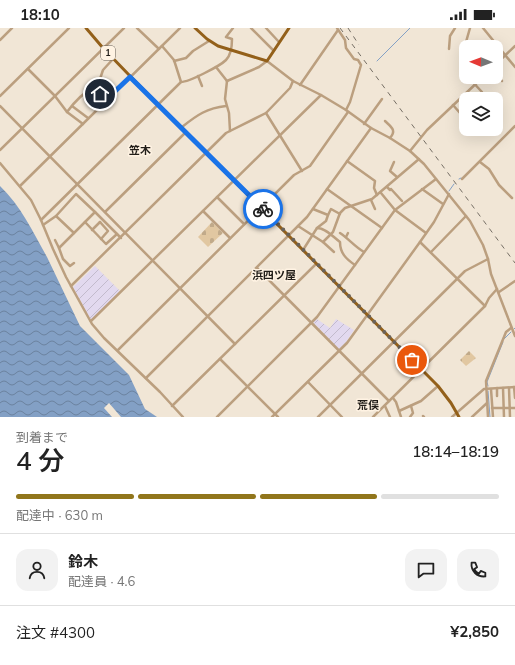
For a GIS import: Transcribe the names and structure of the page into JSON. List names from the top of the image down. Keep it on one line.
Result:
{"streets":{"main road":["1"]},"districts":["笠木","浜四ツ屋","荒俣"],"north":"left","page":{"status":"18:10","heading":["4 分","到着まで","18:14–18:19"],"panel":["鈴木","配達員 · 4.6","注文 #4300","¥2,850"],"bar":"配達中 · 630 m"}}
